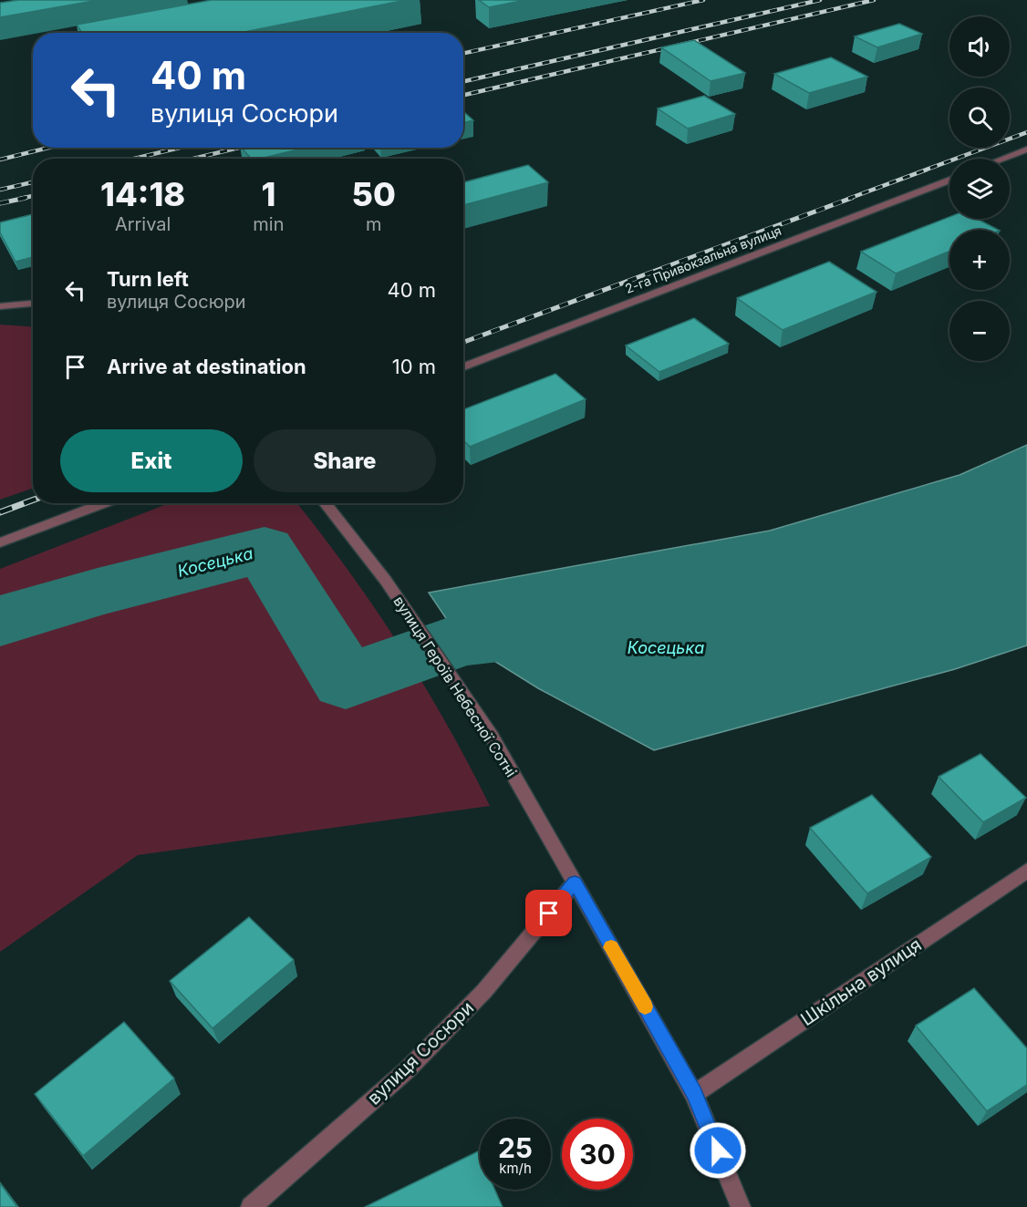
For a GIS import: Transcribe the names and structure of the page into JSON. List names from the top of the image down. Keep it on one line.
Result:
{"streets":{"street":["2-га Привокзальна вулиця","вулиця Героїв Небесної Сотні","Шкільна вулиця","вулиця Сосюри"]},"crossings":[["вулиця Героїв Небесної Сотні","Шкільна вулиця"],["вулиця Героїв Небесної Сотні","вулиця Сосюри"]],"water":["Косецька"],"page":{"map_buttons":["+","−"],"turn":["40 m","вулиця Сосюри"],"eta":["14:18","Arrival","1","min","50","m"],"list":[{"name":"Turn left","note":"вулиця Сосюри","value":"40 m"},{"name":"Arrive at destination","value":"10 m"}],"buttons":["Exit","Share"],"speed":"25 km/h","limit":"30"}}
